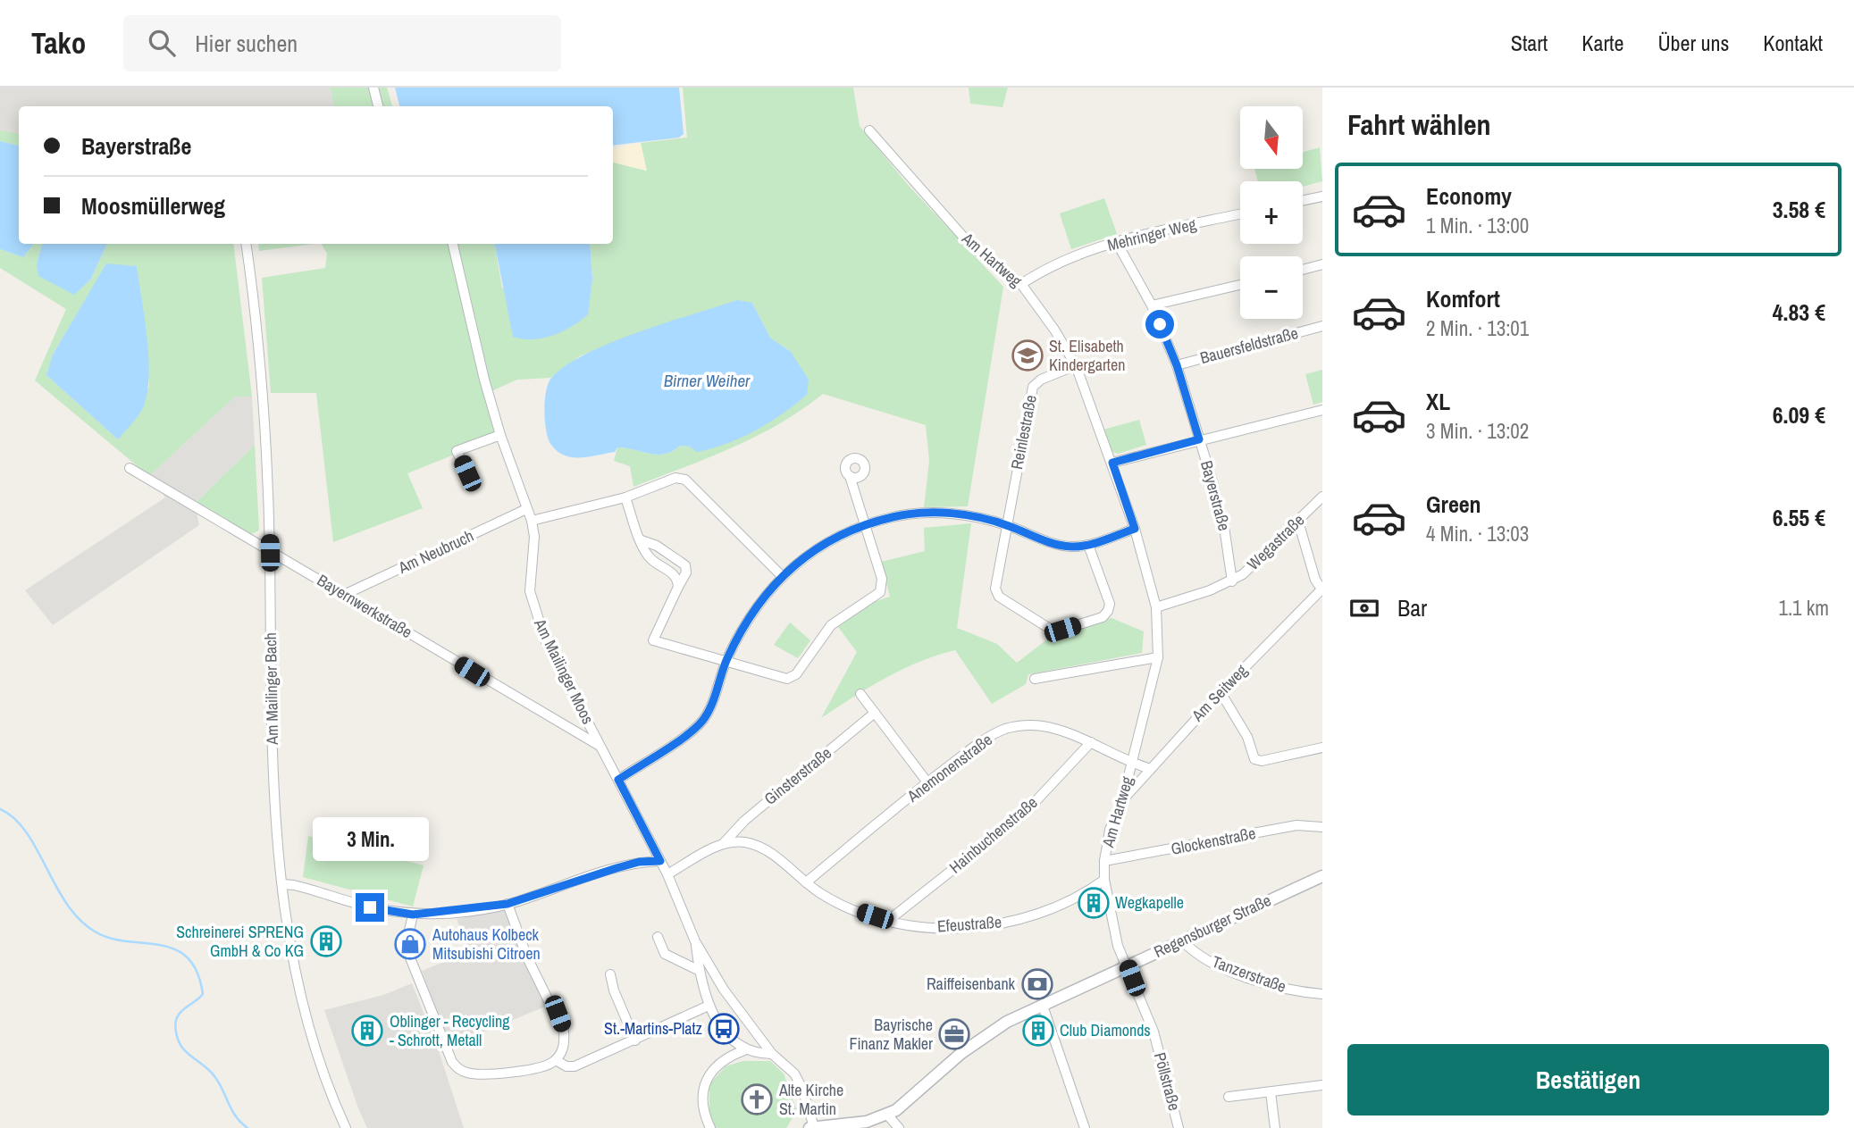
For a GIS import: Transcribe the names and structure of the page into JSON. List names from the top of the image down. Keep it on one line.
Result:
{"streets":{"street":["Mehringer Weg","Am Hartweg","Bauersfeldstraße","Reinlestraße","Bayerstraße","Wegastraße","Am Neubruch","Bayernwerkstraße","Am Mailinger Moos","Am Mailinger Bach","Am Seitweg","Anemonenstraße","Ginsterstraße","Hainbuchenstraße","Glockenstraße","Efeustraße","Regensburger Straße","Tanzerstraße","Pöllstraße"]},"crossings":[["Mehringer Weg","Am Hartweg"],["Mehringer Weg","Bayerstraße"],["Am Hartweg","Reinlestraße"],["Am Hartweg","Wegastraße"],["Am Hartweg","Am Seitweg"],["Am Hartweg","Anemonenstraße"],["Am Hartweg","Glockenstraße"],["Am Hartweg","Efeustraße"],["Am Hartweg","Regensburger Straße"],["Am Hartweg","Pöllstraße"],["Bauersfeldstraße","Bayerstraße"],["Bayerstraße","Wegastraße"],["Am Neubruch","Bayernwerkstraße"],["Am Neubruch","Am Mailinger Moos"],["Bayernwerkstraße","Am Mailinger Moos"],["Bayernwerkstraße","Am Mailinger Bach"],["Am Mailinger Moos","Regensburger Straße"],["Am Seitweg","Anemonenstraße"],["Anemonenstraße","Hainbuchenstraße"],["Anemonenstraße","Efeustraße"],["Ginsterstraße","Efeustraße"],["Hainbuchenstraße","Efeustraße"],["Regensburger Straße","Tanzerstraße"],["Regensburger Straße","Pöllstraße"]],"water":["Birner Weiher"],"places":{"school or university":["St. Elisabeth Kindergarten"],"building":["Wegkapelle","Schreinerei SPRENG GmbH & Co KG","Oblinger - Recycling - Schrott, Metall","Club Diamonds"],"shop":["Autohaus Kolbeck Mitsubishi Citroen"],"bank":["Raiffeisenbank"],"bus stop":["St.-Martins-Platz"],"office":["Bayrische Finanz Makler"],"church":["Alte Kirche St. Martin"]},"north":"bottom","page":{"header":"Tako","search":"Hier suchen","nav":["Start","Karte","Über uns","Kontakt"],"heading":"Fahrt wählen","map_buttons":["+","−"],"banner":["Bayerstraße","Moosmüllerweg"],"list":[{"name":"Economy","note":"1 Min. · 13:00","value":"3.58 €"},{"name":"Komfort","note":"2 Min. · 13:01","value":"4.83 €"},{"name":"XL","note":"3 Min. · 13:02","value":"6.09 €"},{"name":"Green","note":"4 Min. · 13:03","value":"6.55 €"}],"pay":["Bar","1.1 km"],"bubble":"3 Min.","buttons":"Bestätigen"}}
